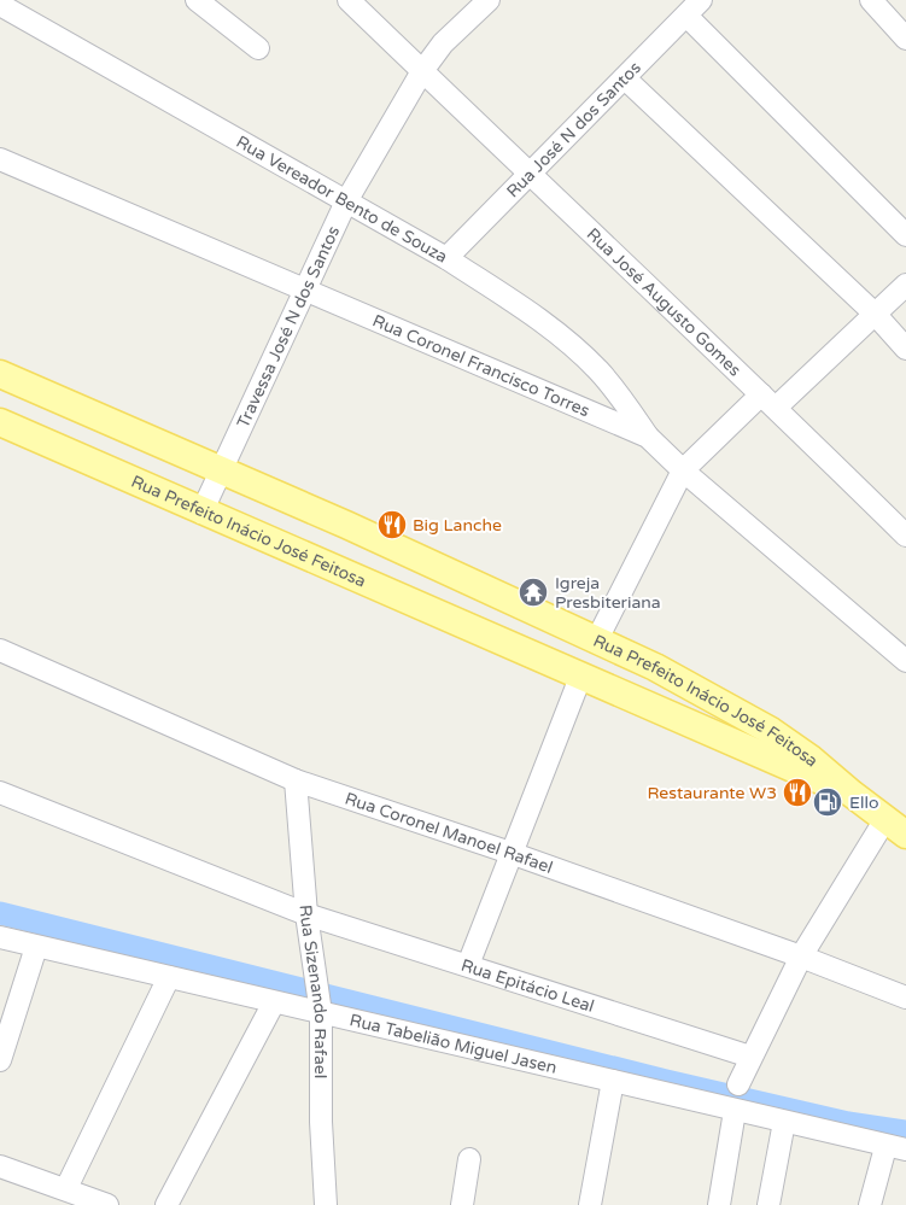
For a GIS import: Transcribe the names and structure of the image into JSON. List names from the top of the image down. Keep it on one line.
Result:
{"streets":{"main road":["Rua Prefeito Inácio José Feitosa"],"street":["Rua José N dos Santos","Rua Vereador Bento de Souza","Rua José Augusto Gomes","Travessa José N dos Santos","Rua Coronel Francisco Torres","Rua Coronel Manoel Rafael","Rua Epitácio Leal","Rua Sizenando Rafael","Rua Tabelião Miguel Jasen"]},"crossings":[["Rua José N dos Santos","Rua Vereador Bento de Souza"],["Rua José N dos Santos","Rua José Augusto Gomes"],["Rua Vereador Bento de Souza","Travessa José N dos Santos"],["Rua Vereador Bento de Souza","Rua Coronel Francisco Torres"],["Rua José Augusto Gomes","Travessa José N dos Santos"],["Travessa José N dos Santos","Rua Coronel Francisco Torres"],["Travessa José N dos Santos","Rua Prefeito Inácio José Feitosa"],["Rua Coronel Manoel Rafael","Rua Sizenando Rafael"],["Rua Epitácio Leal","Rua Sizenando Rafael"],["Rua Sizenando Rafael","Rua Tabelião Miguel Jasen"]],"places":{"restaurant":["Big Lanche","Restaurante W3"],"temple":["Igreja Presbiteriana"],"fuel station":["Ello"]}}
